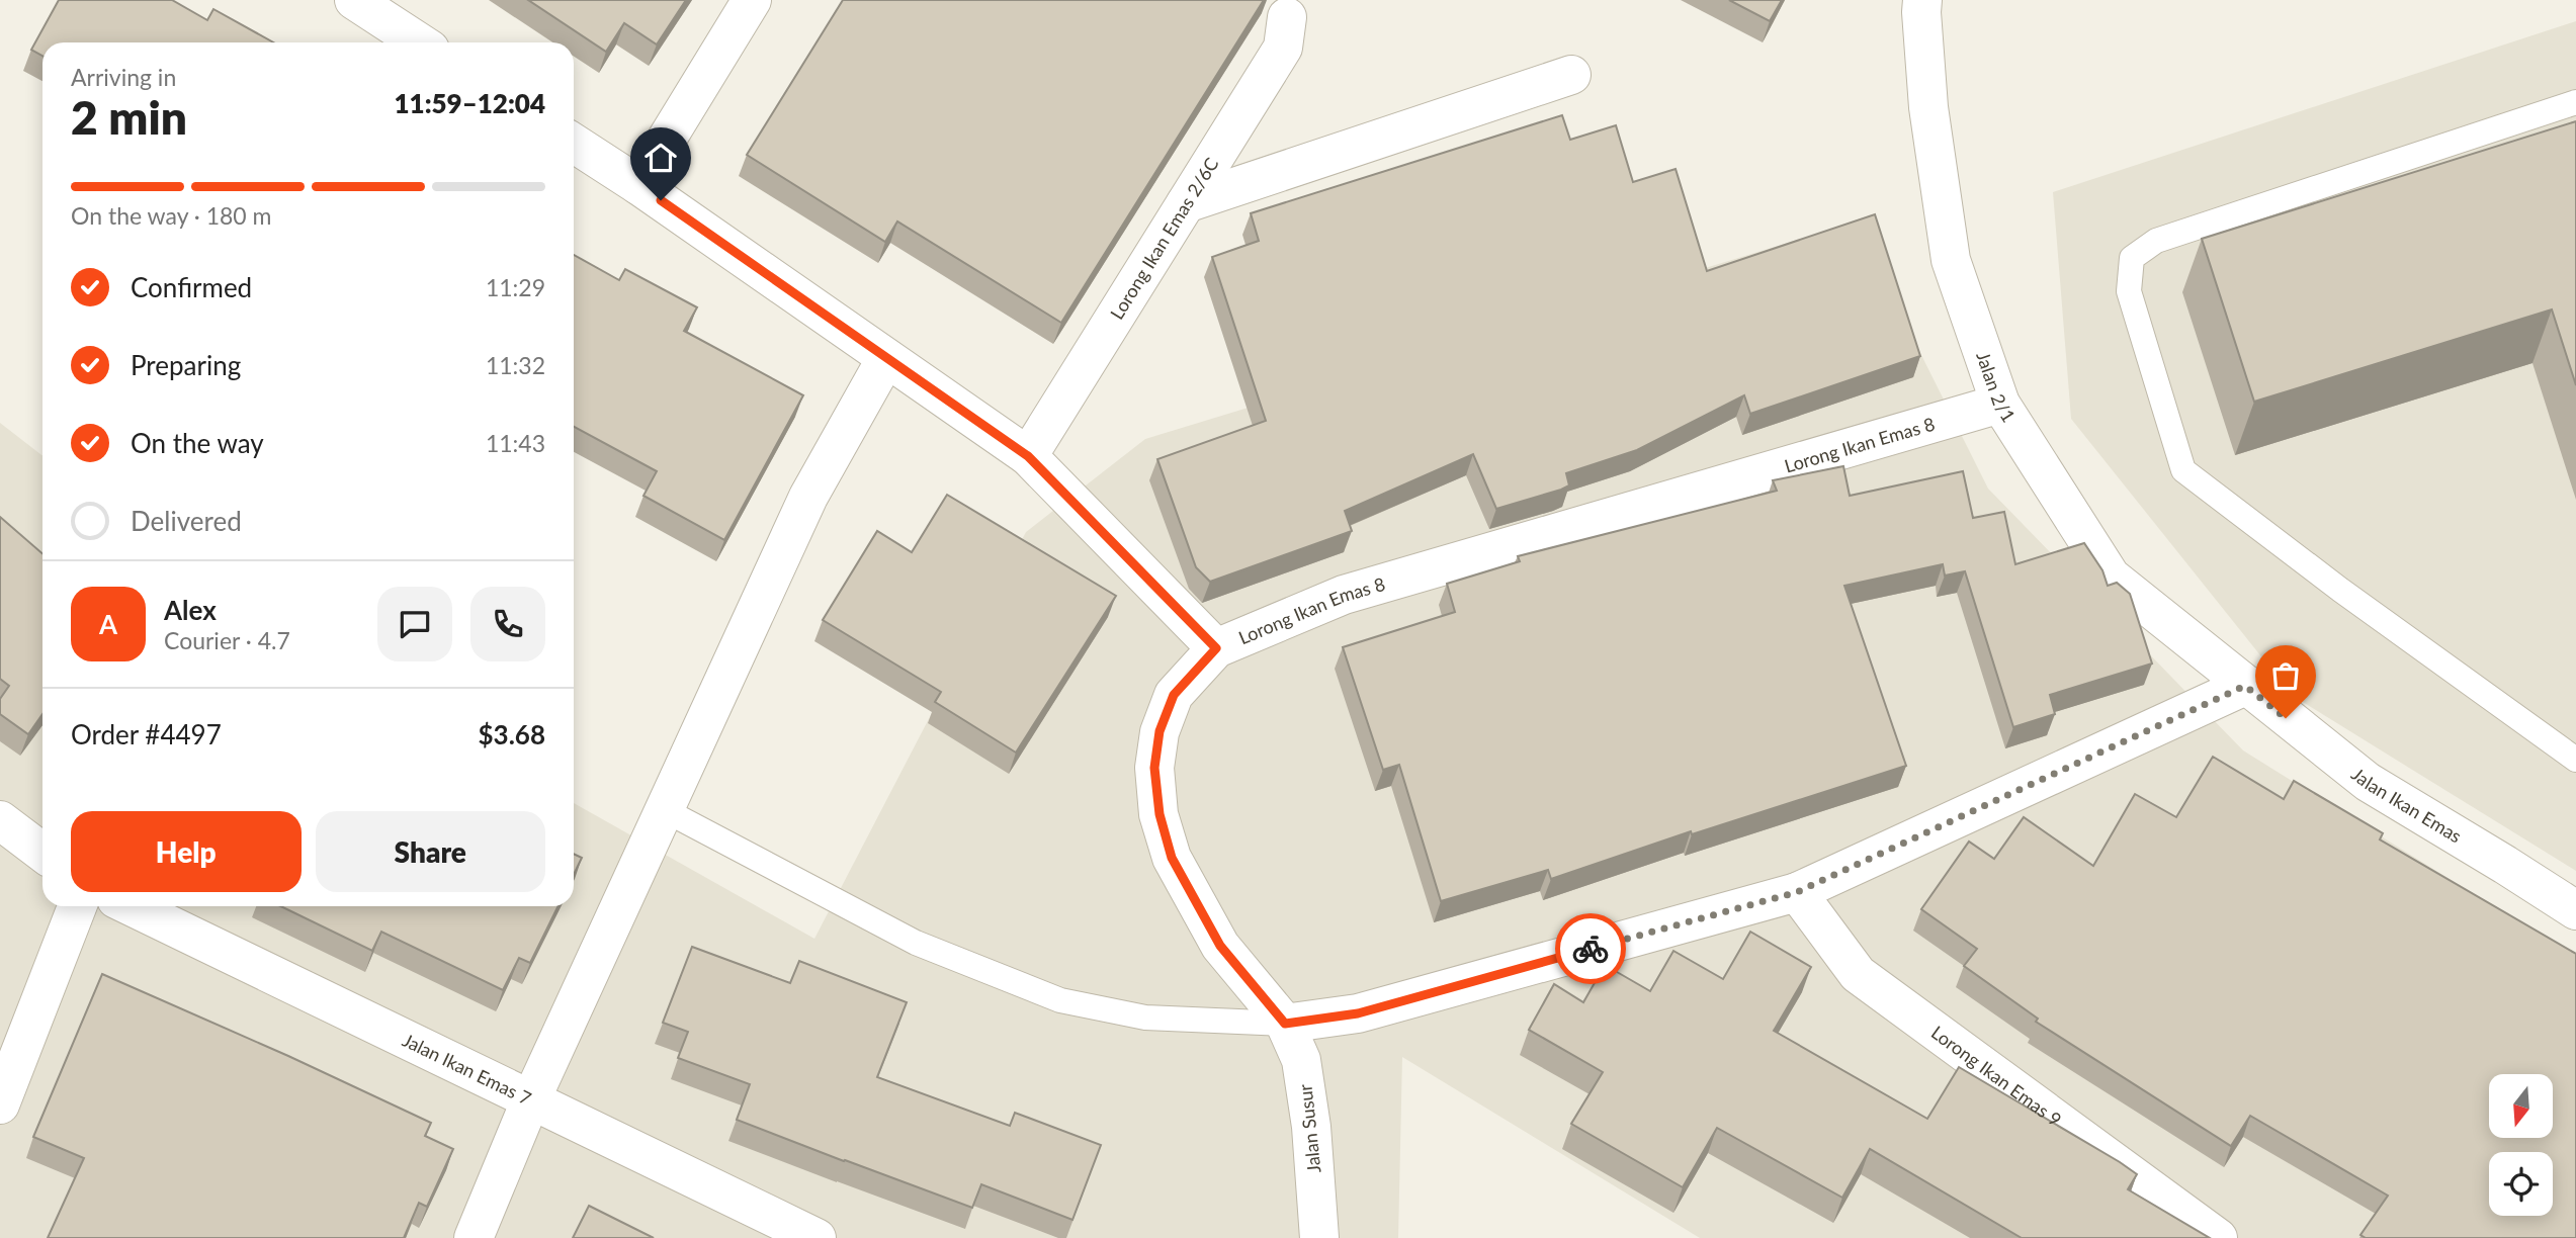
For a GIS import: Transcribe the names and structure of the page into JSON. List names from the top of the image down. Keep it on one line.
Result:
{"streets":{"street":["Lorong Ikan Emas 2/6C","Jalan 2/1","Lorong Ikan Emas 8","Jalan Ikan Emas","Jalan Ikan Emas 7","Lorong Ikan Emas 9","Jalan Susur"]},"crossings":[["Lorong Ikan Emas 2/6C","Lorong Ikan Emas 8"],["Jalan 2/1","Lorong Ikan Emas 8"],["Jalan 2/1","Jalan Ikan Emas"],["Lorong Ikan Emas 8","Jalan Susur"]],"north":"bottom","page":{"heading":["2 min","Arriving in","11:59–12:04"],"panel":["Alex","Courier · 4.7","Order #4497","$3.68"],"bar":"On the way · 180 m","list":[["Confirmed","11:29"],["Preparing","11:32"],["On the way","11:43"],"Delivered"],"round":"A","buttons":["Help","Share"]}}
